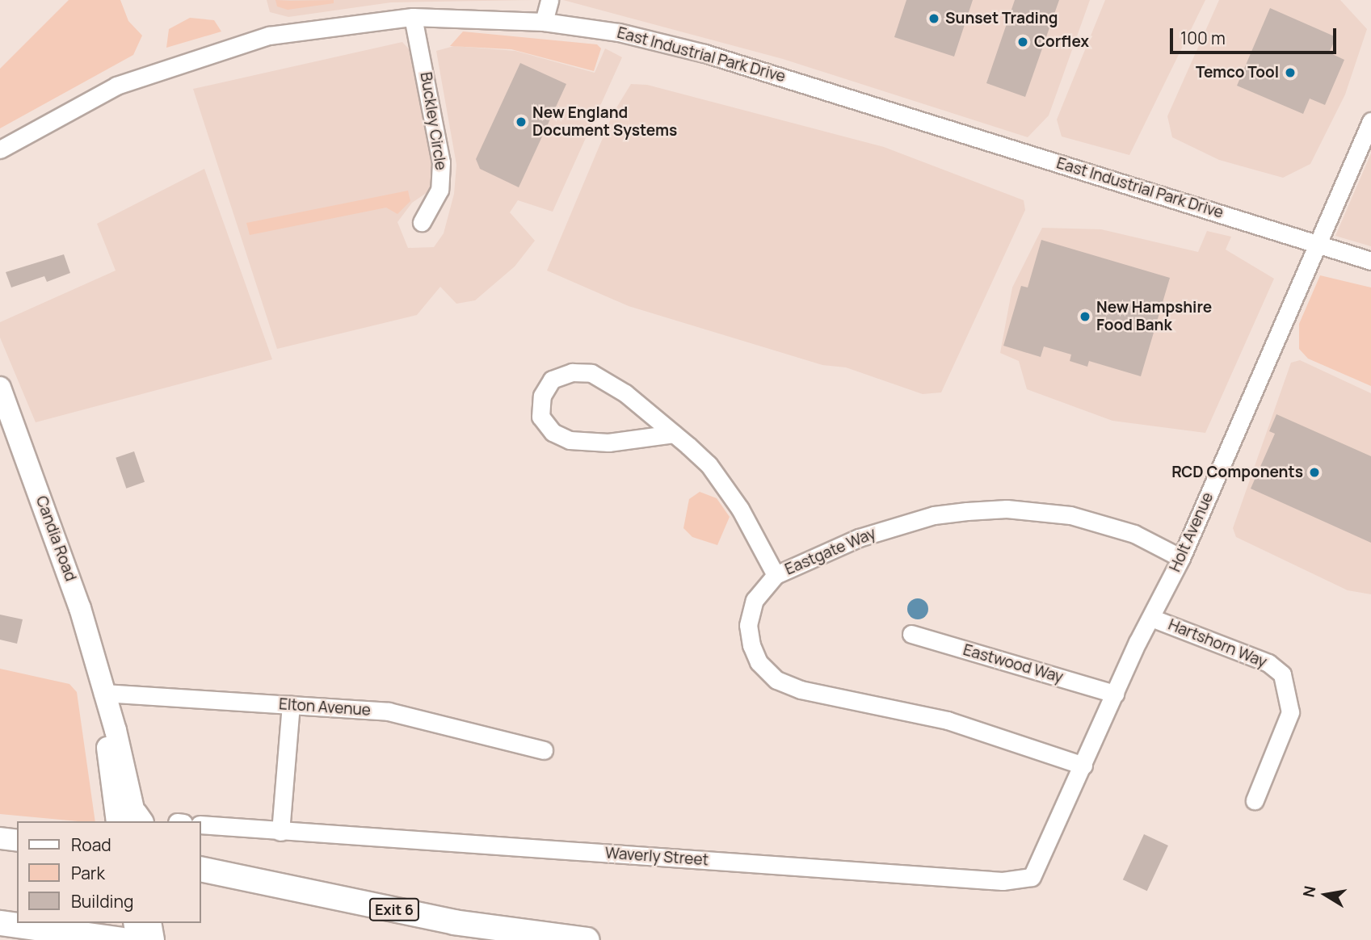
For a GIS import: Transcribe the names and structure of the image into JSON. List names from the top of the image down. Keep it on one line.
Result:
{"streets":{"highway":["Exit 6"],"main road":["Candia Road"],"street":["East Industrial Park Drive","Buckley Circle","Holt Avenue","Eastgate Way","Hartshorn Way","Eastwood Way","Elton Avenue","Waverly Street"]},"crossings":[["East Industrial Park Drive","Buckley Circle"],["East Industrial Park Drive","Holt Avenue"],["Holt Avenue","Eastgate Way"],["Holt Avenue","Hartshorn Way"],["Holt Avenue","Eastwood Way"],["Holt Avenue","Waverly Street"],["Candia Road","Elton Avenue"]],"places":["Sunset Trading","Corflex","Temco Tool","New England Document Systems","New Hampshire Food Bank","RCD Components"],"legend":["Road","Park","Building"],"scale_bar":"100 m","north":"left"}
